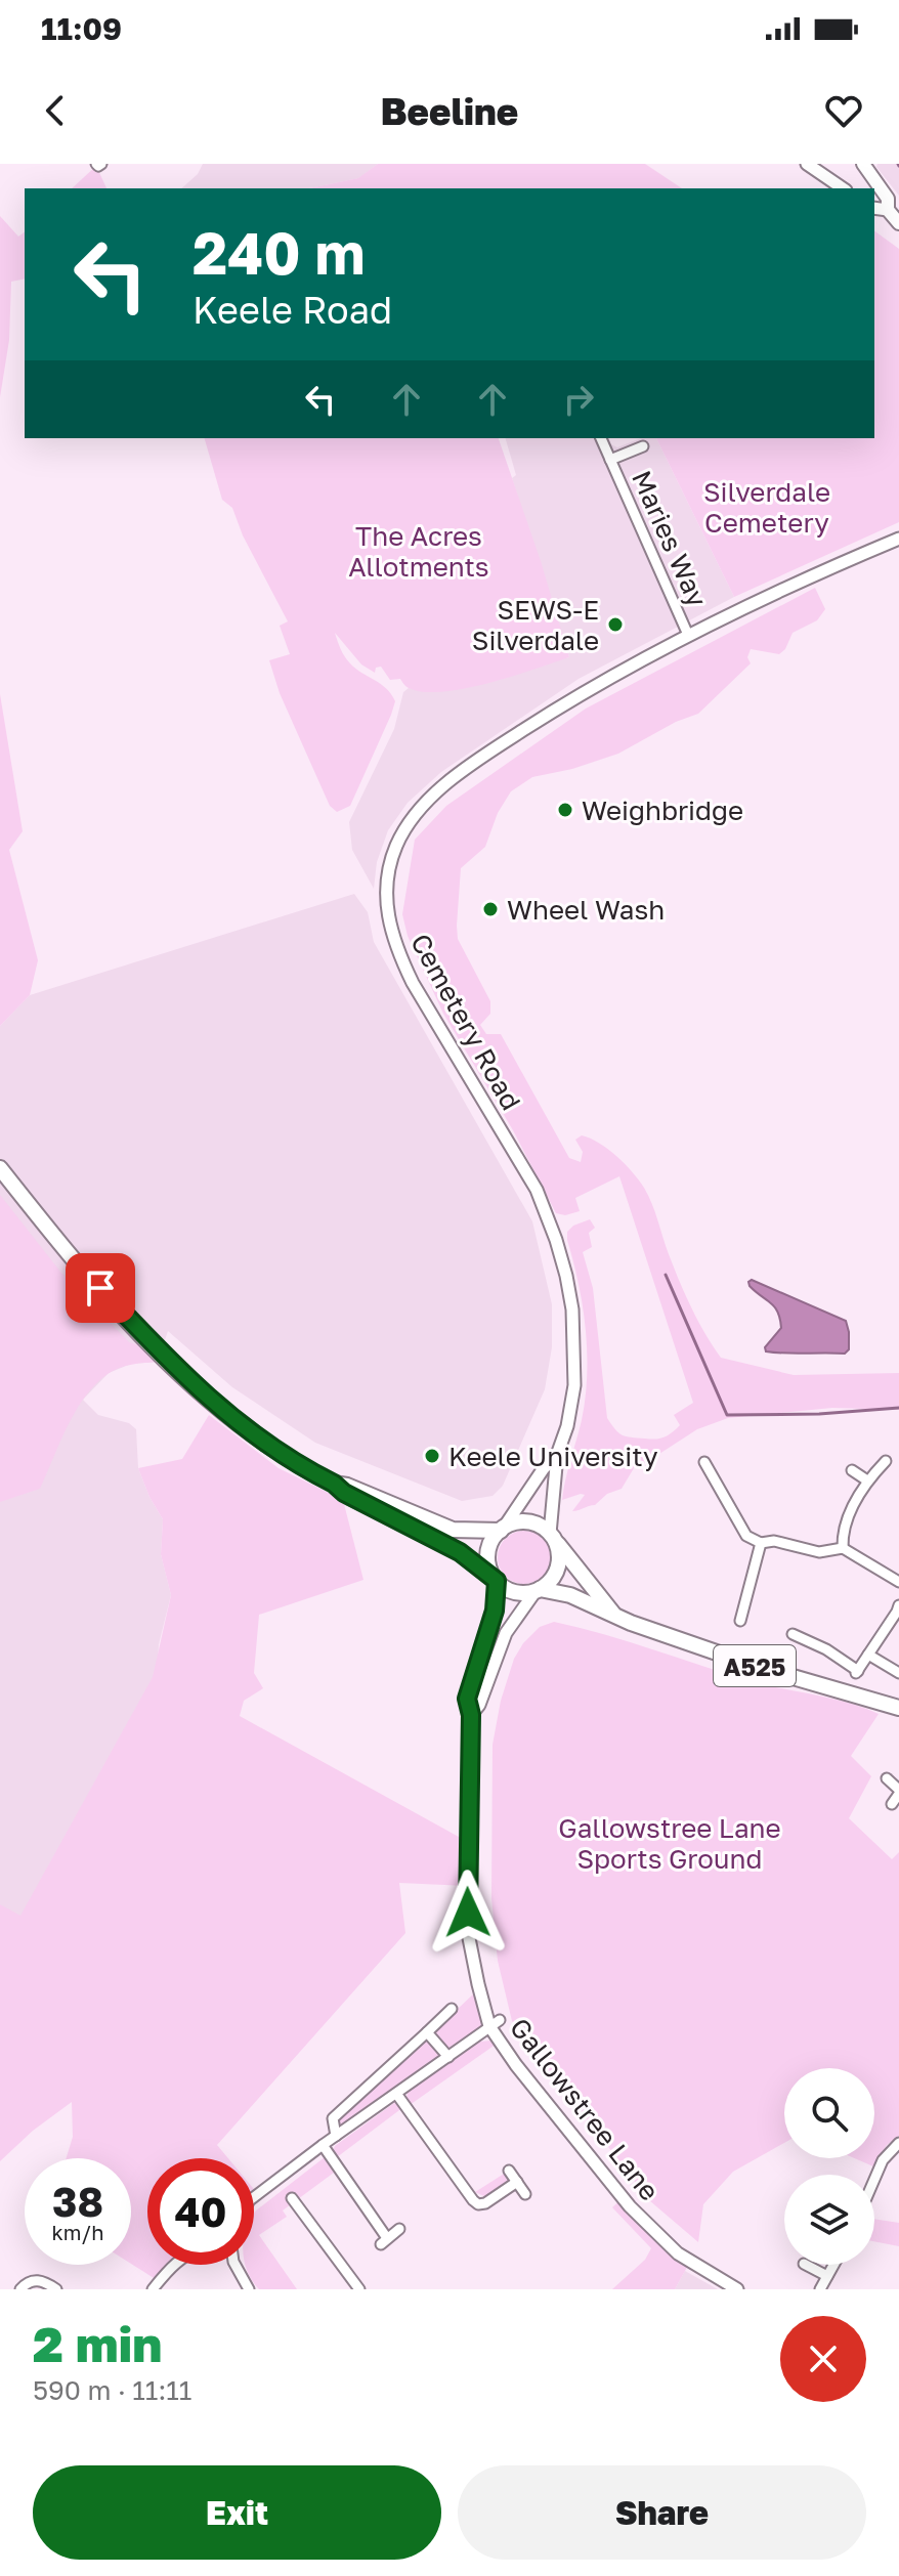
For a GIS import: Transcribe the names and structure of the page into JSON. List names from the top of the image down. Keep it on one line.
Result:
{"streets":{"main road":["A525"],"street":["Maries Way","Cemetery Road","Gallowstree Lane"]},"crossings":[["Maries Way","Cemetery Road"],["Cemetery Road","A525"],["Cemetery Road","Gallowstree Lane"],["A525","Gallowstree Lane"]],"parks":["Silverdale Cemetery","The Acres Allotments","Gallowstree Lane Sports Ground"],"places":["SEWS-E Silverdale","Weighbridge","Wheel Wash","Keele University"],"page":{"status":"11:09","header":"Beeline","turn":["240 m","Keele Road"],"speed":"38 km/h","limit":"40","heading":["2 min","590 m · 11:11"],"buttons":["Exit","Share"]}}
